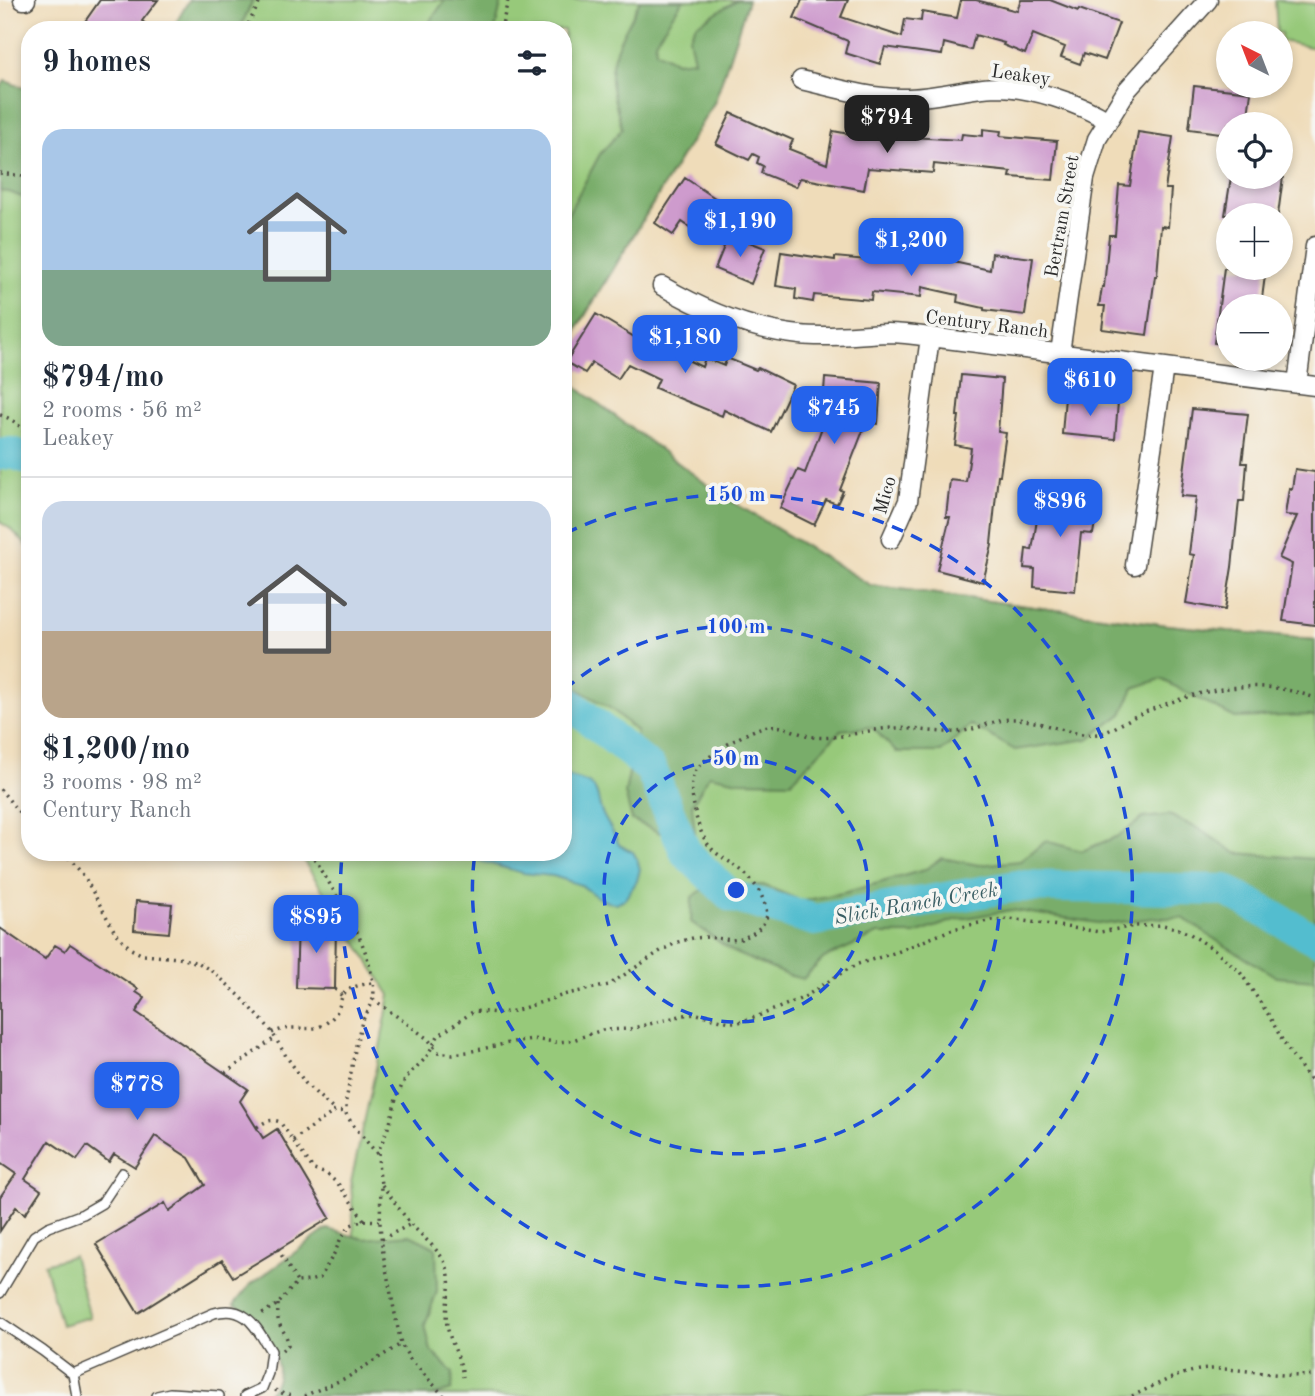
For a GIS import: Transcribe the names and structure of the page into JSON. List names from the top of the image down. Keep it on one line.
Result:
{"streets":{"street":["Leakey","Bertram Street","Century Ranch","Mico"]},"crossings":[["Leakey","Bertram Street"],["Bertram Street","Century Ranch"],["Century Ranch","Mico"]],"water":["Slick Ranch Creek"],"north":"top left","page":{"map_buttons":["+","−"],"heading":"9 homes","price":["$794","$1,190","$1,200","$1,180","$610","$745","$896","$895","$778"],"list":[{"name":"$794/mo","note":"2 rooms · 56 m² · Leakey"},{"name":"$1,200/mo","note":"3 rooms · 98 m² · Century Ranch"}]},"rings":["150 m","100 m","50 m"]}
